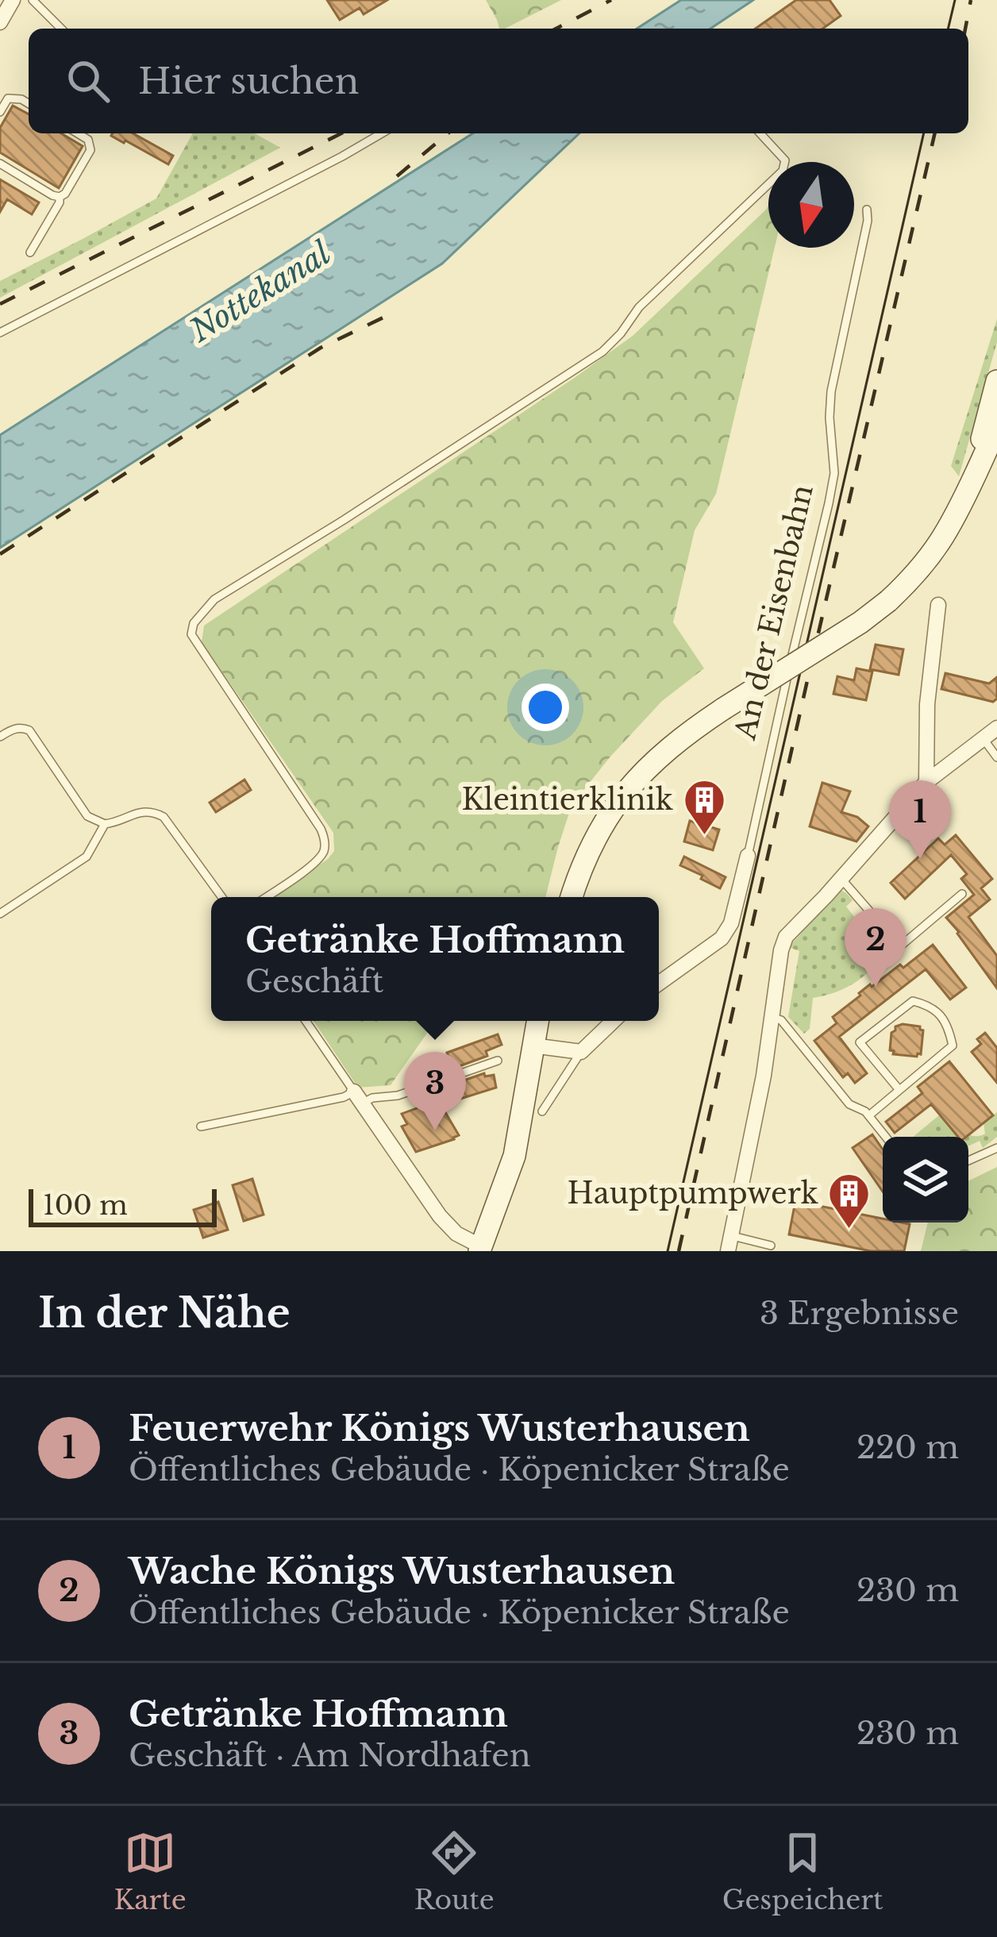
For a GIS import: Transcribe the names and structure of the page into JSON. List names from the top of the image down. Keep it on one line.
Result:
{"streets":{"street":["An der Eisenbahn"]},"water":["Nottekanal"],"places":{"building":["Kleintierklinik","Hauptpumpwerk"]},"scale_bar":"100 m","north":"bottom","page":{"search":"Hier suchen","pins":["1","2","3"],"popup":["Getränke Hoffmann","Geschäft"],"scale":"100 m","heading":["In der Nähe","3 Ergebnisse"],"list":[{"mark":"1","name":"Feuerwehr Königs Wusterhausen","note":"Öffentliches Gebäude · Köpenicker Straße","value":"220 m"},{"mark":"2","name":"Wache Königs Wusterhausen","note":"Öffentliches Gebäude · Köpenicker Straße","value":"230 m"},{"mark":"3","name":"Getränke Hoffmann","note":"Geschäft · Am Nordhafen","value":"230 m"}],"nav":["Karte","Route","Gespeichert"]}}
